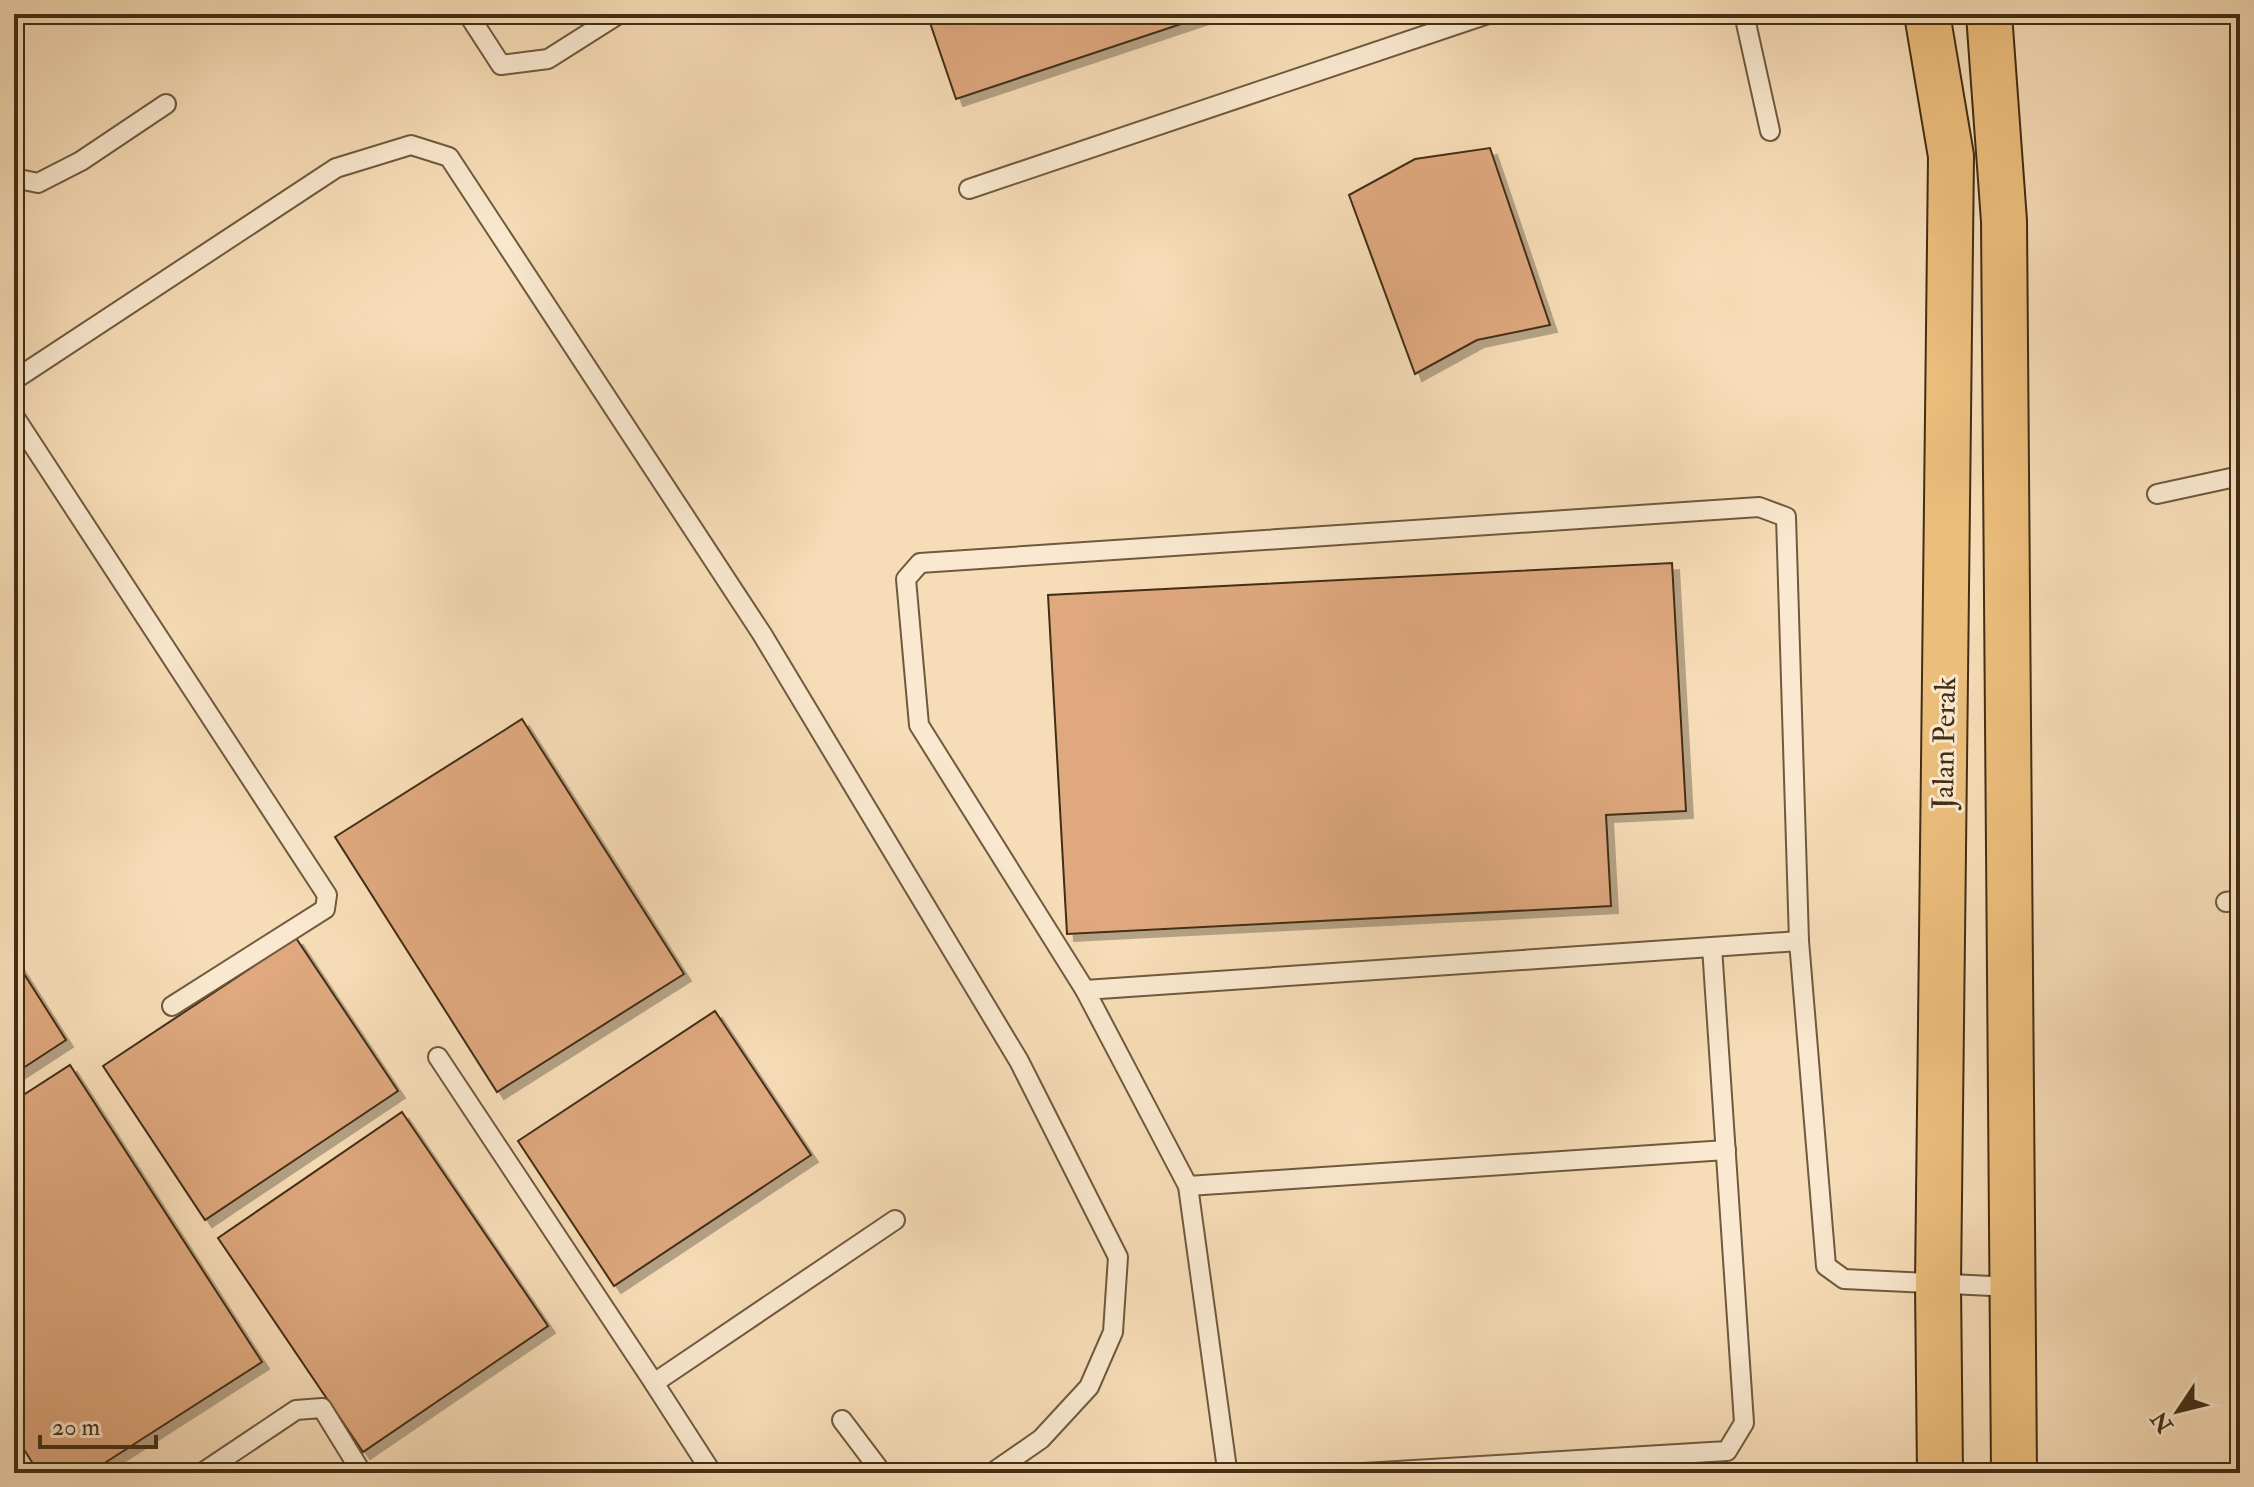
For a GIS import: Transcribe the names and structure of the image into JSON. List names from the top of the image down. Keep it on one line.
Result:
{"streets":{"main road":["Jalan Perak"]},"scale_bar":"20 m","north":"bottom left"}
